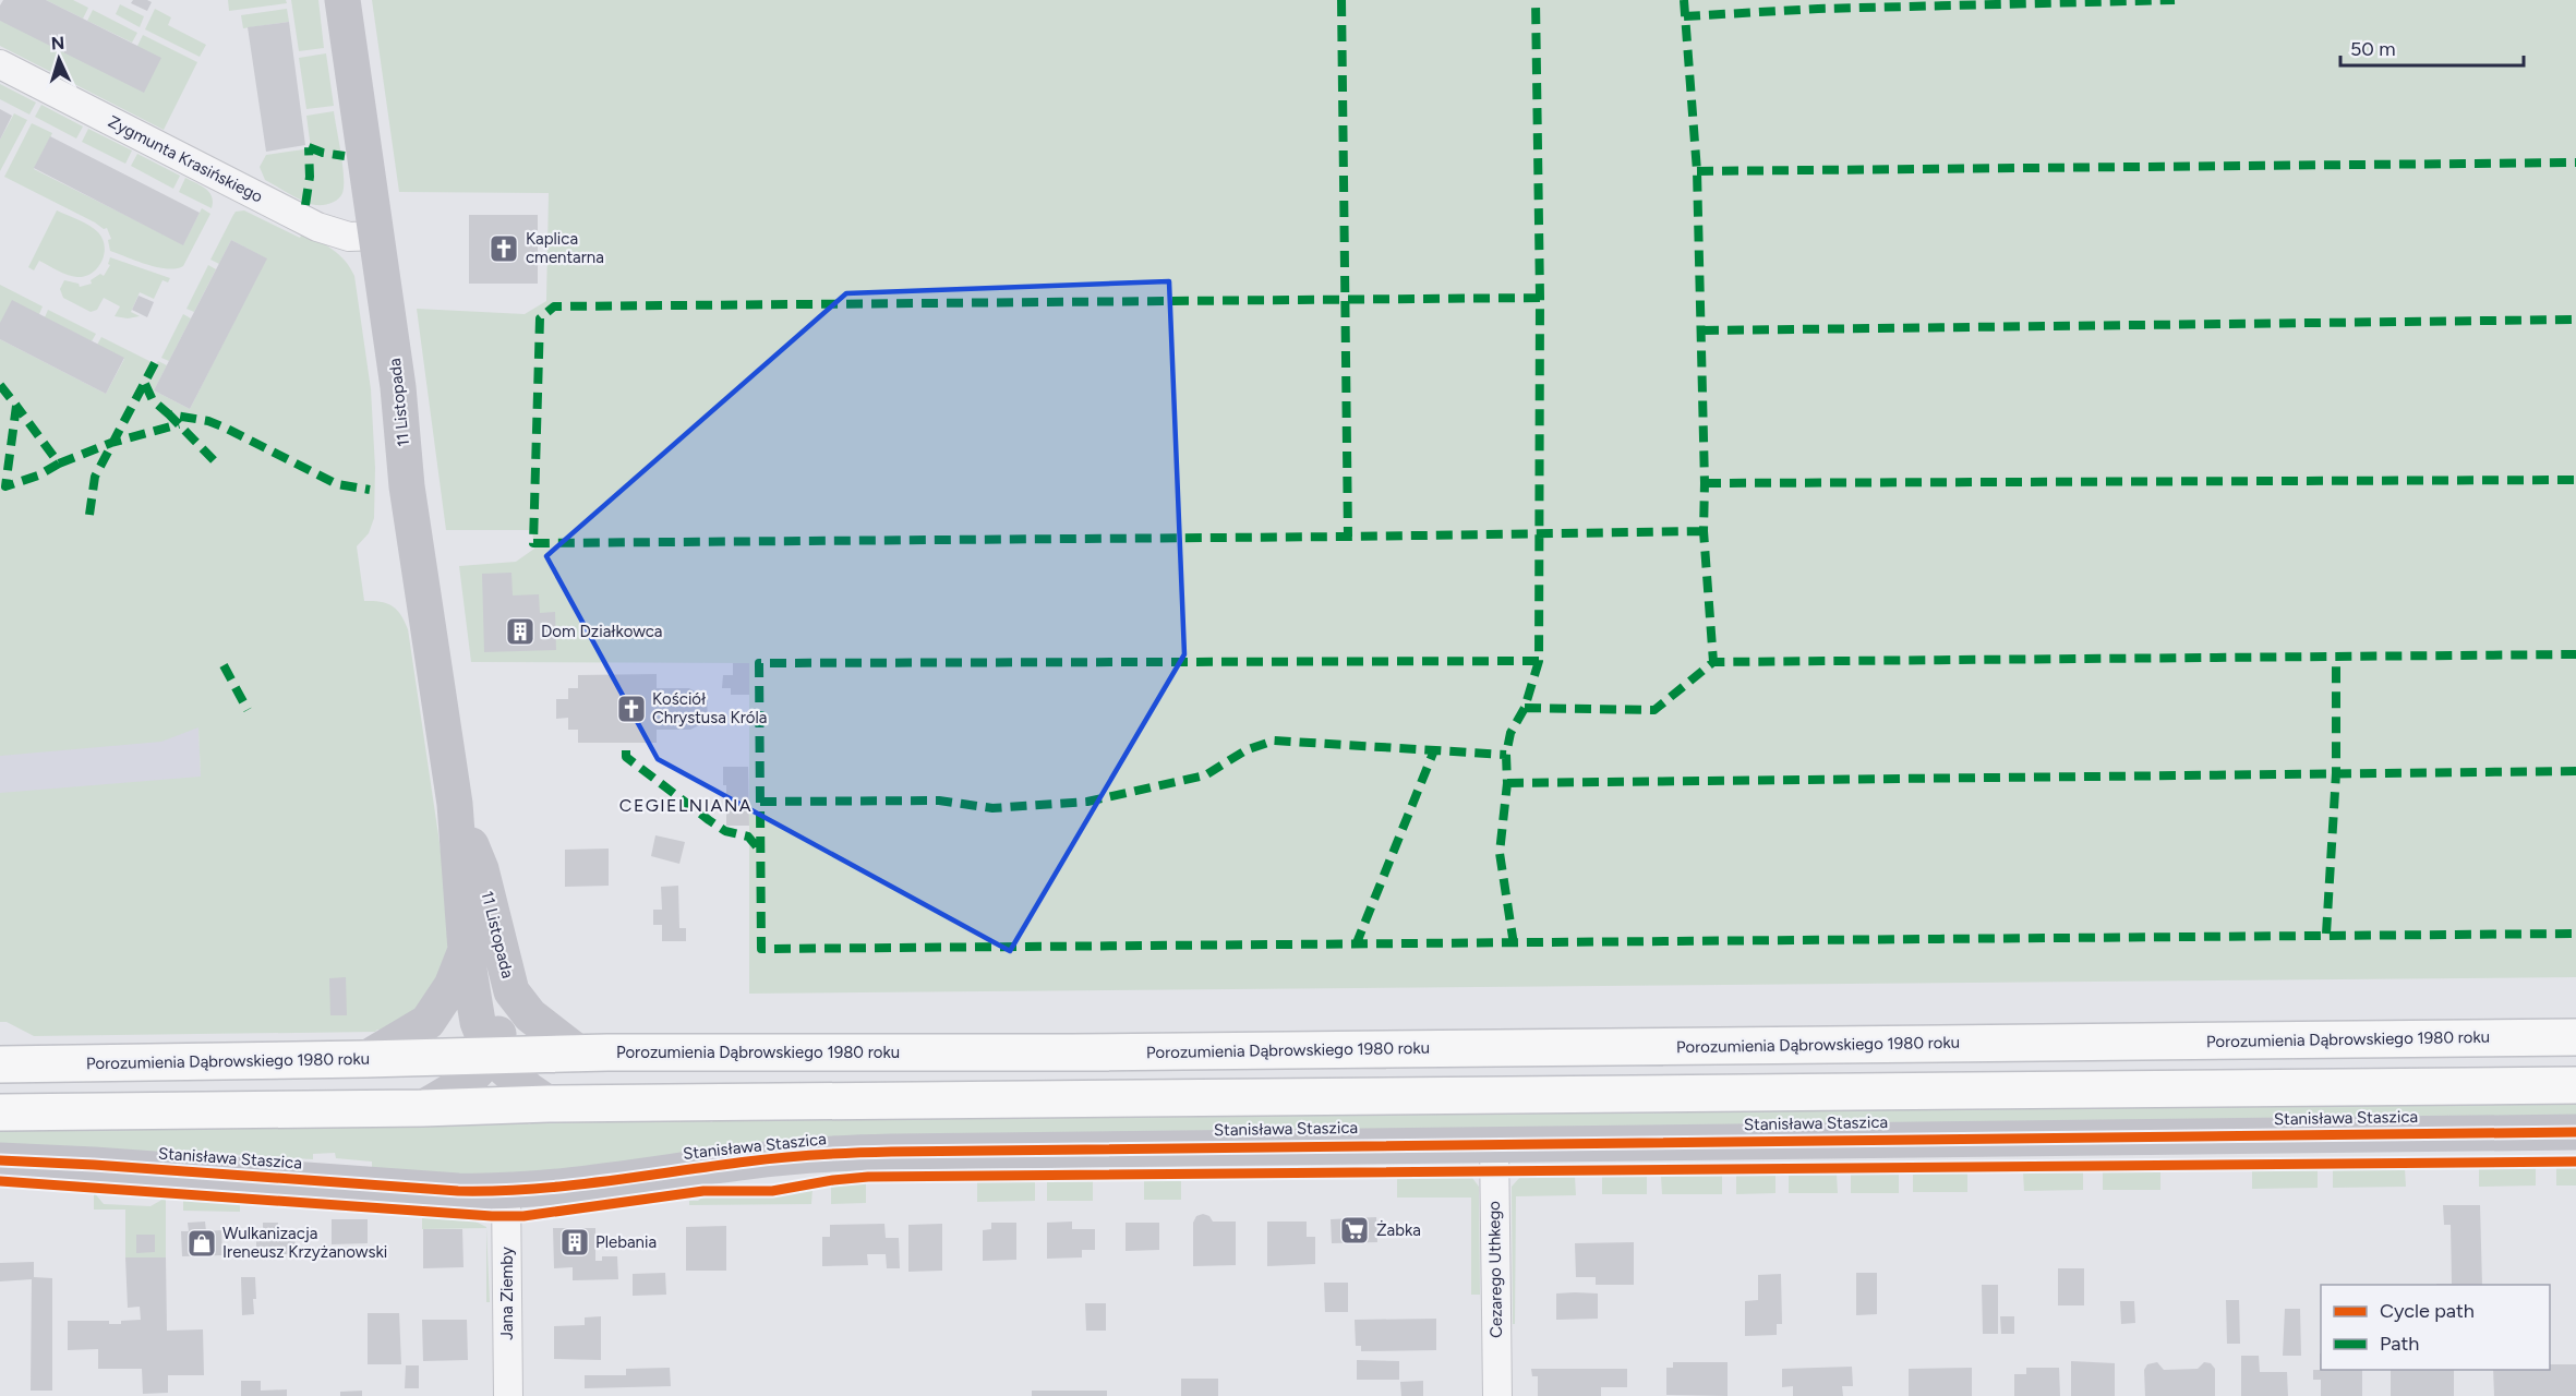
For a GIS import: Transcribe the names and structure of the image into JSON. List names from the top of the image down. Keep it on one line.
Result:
{"streets":{"main road":["Porozumienia Dąbrowskiego 1980 roku"],"street":["Zygmunta Krasińskiego","11 Listopada","Stanisława Staszica","Cezarego Uthkego","Jana Ziemby"]},"crossings":[["Zygmunta Krasińskiego","11 Listopada"],["11 Listopada","Porozumienia Dąbrowskiego 1980 roku"],["Stanisława Staszica","Cezarego Uthkego"],["Stanisława Staszica","Jana Ziemby"]],"districts":["CEGIELNIANA"],"places":{"church":["Kaplica cmentarna","Kościół Chrystusa Króla"],"building":["Dom Działkowca","Plebania"],"supermarket":["Żabka"],"shop":["Wulkanizacja Ireneusz Krzyżanowski"]},"legend":["Cycle path","Path"],"scale_bar":"50 m","north":"top"}
